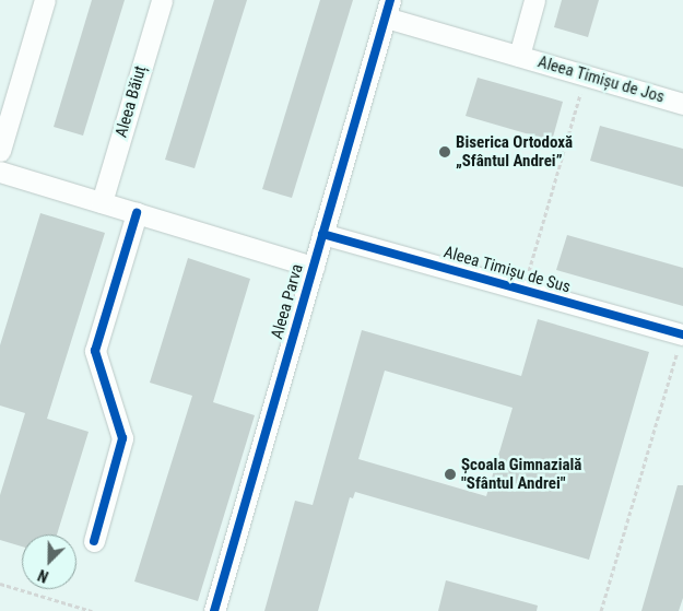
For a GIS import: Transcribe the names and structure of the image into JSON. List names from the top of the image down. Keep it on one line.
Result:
{"streets":{"street":["Aleea Timișu de Jos","Aleea Băiuț","Aleea Timișu de Sus","Aleea Parva"]},"crossings":[["Aleea Timișu de Jos","Aleea Parva"],["Aleea Timișu de Sus","Aleea Parva"]],"places":["Biserica Ortodoxă „Sfântul Andrei”","Școala Gimnazială \"Sfântul Andrei\""],"north":"bottom left"}
